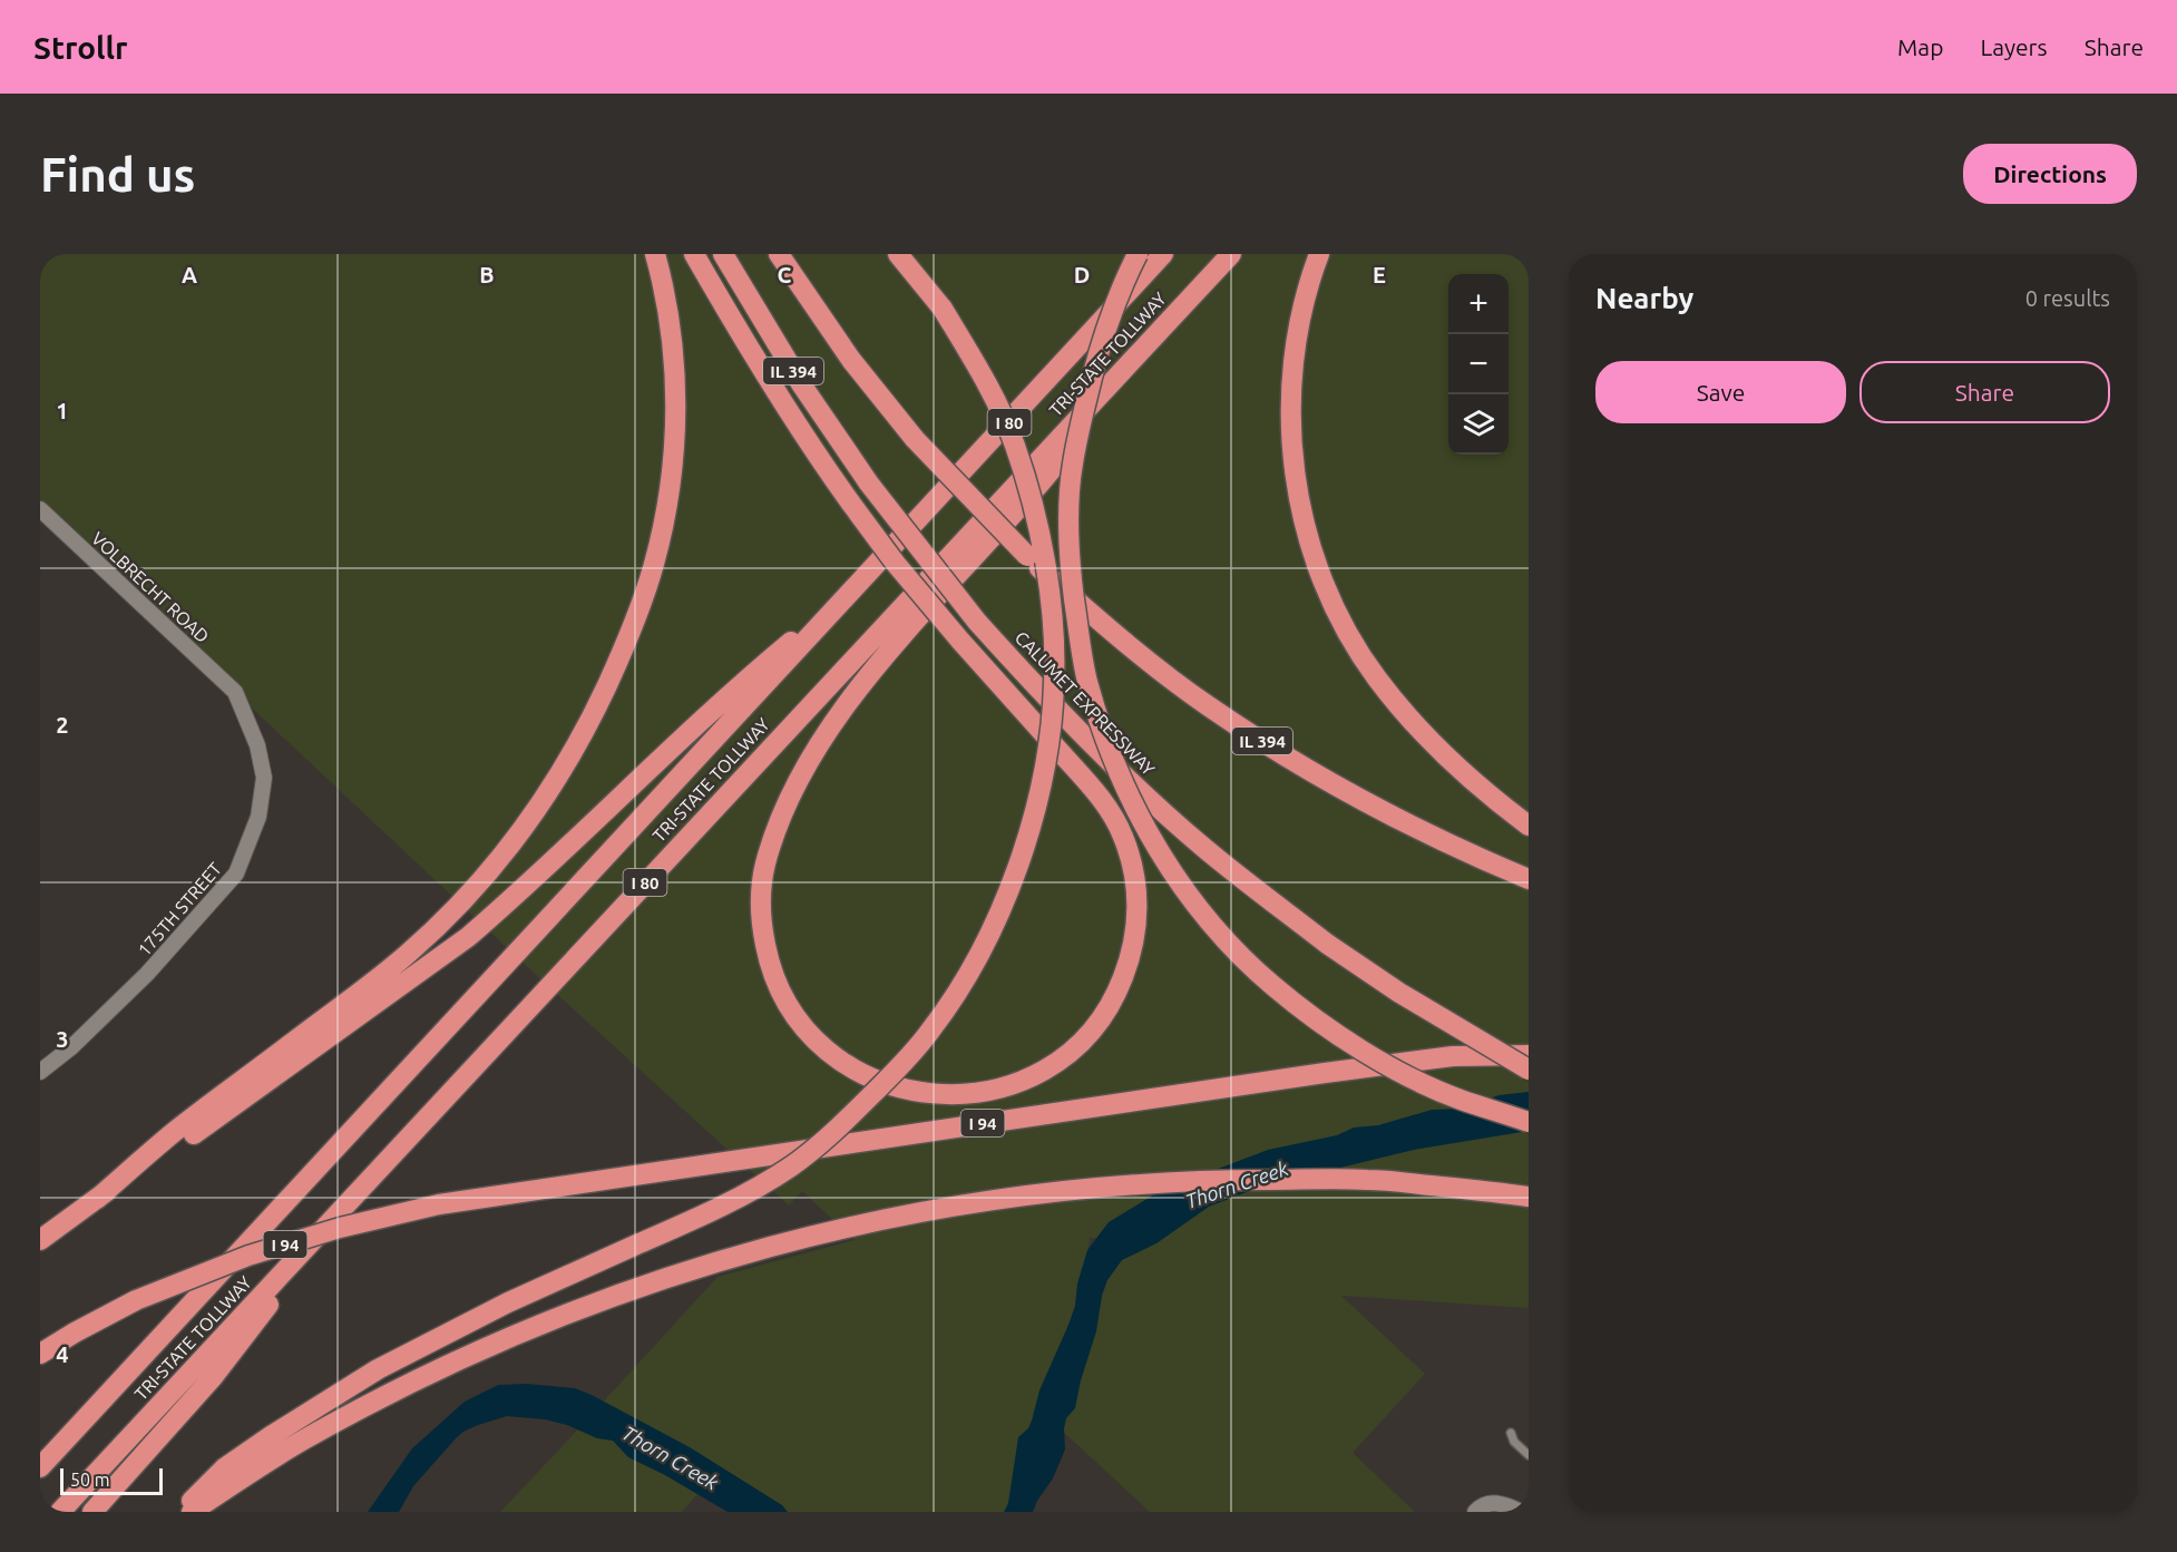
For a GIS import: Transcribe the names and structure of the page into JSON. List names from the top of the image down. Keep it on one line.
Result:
{"streets":{"highway":["TRI-STATE TOLLWAY","IL 394","I 80","CALUMET EXPRESSWAY","I 94"],"street":["VOLBRECHT ROAD","175TH STREET"]},"crossings":[["VOLBRECHT ROAD","175TH STREET"]],"water":["Thorn Creek"],"scale_bar":"50 m","page":{"header":"Strollr","nav":["Map","Layers","Share"],"buttons":["Directions",["Save","Share"]],"title":"Find us","heading":["Nearby","0 results"],"map_buttons":["+","−"],"scale":"50 m"},"grid":{"columns":["A","B","C","D","E"],"rows":["1","2","3","4"]}}
